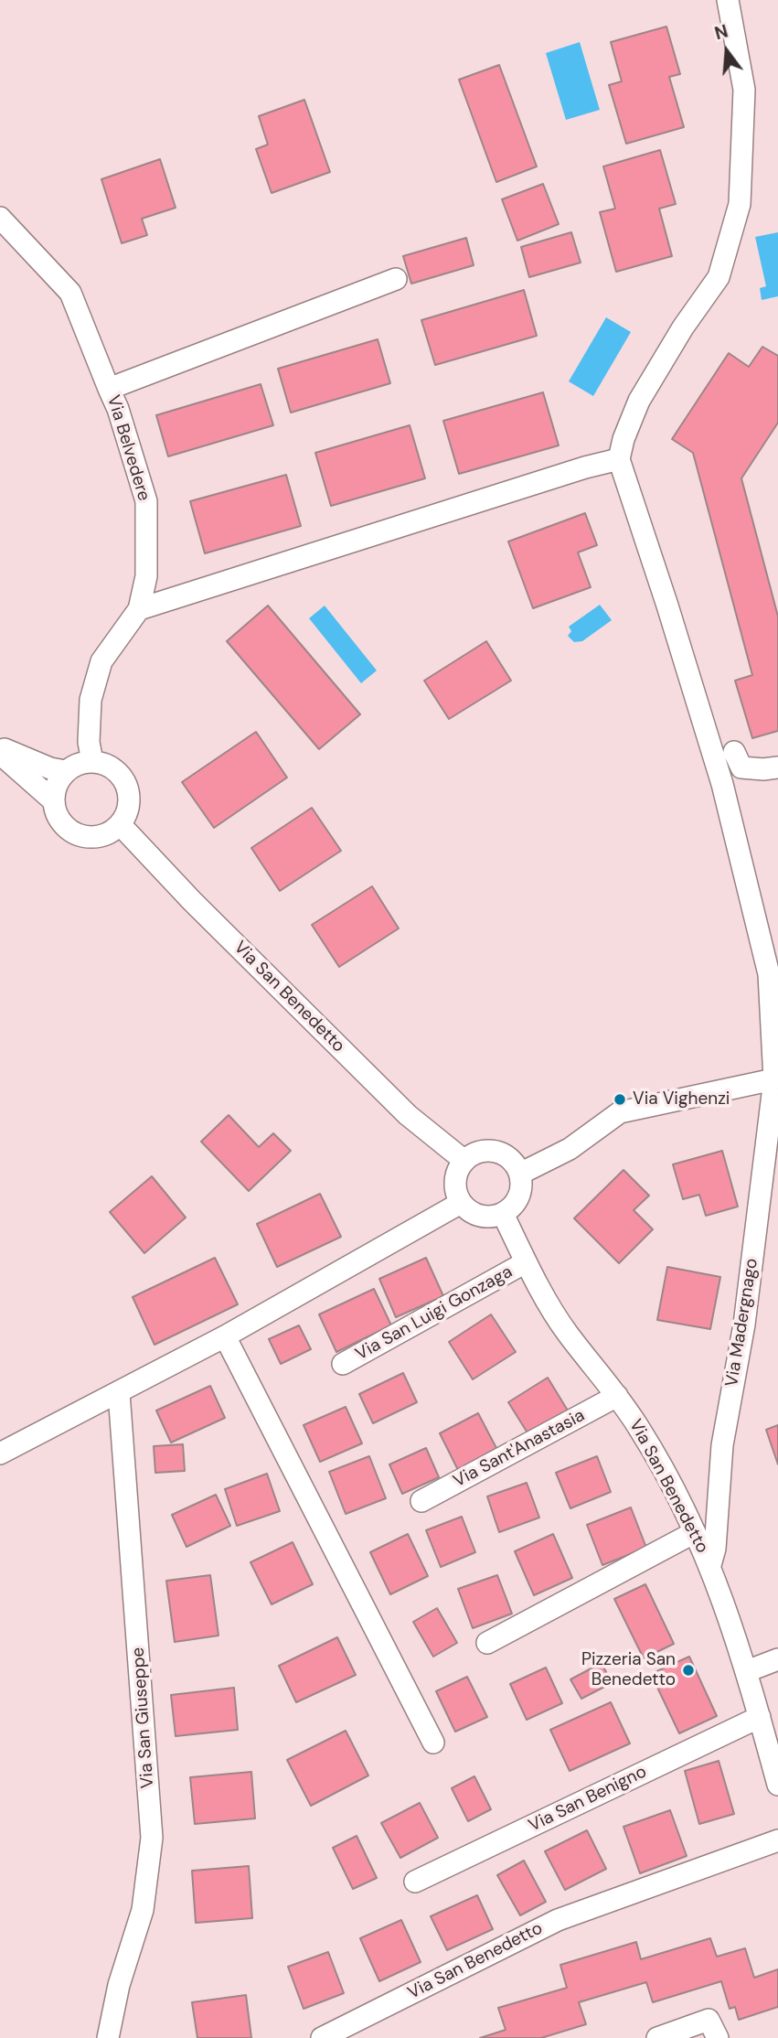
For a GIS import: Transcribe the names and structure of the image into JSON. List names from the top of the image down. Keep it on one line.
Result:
{"streets":{"street":["Via Belvedere","Via San Benedetto","Via San Luigi Gonzaga","Via Madergnago","Via Sant'Anastasia","Via San Giuseppe","Via San Benigno"]},"crossings":[["Via Belvedere","Via San Benedetto"],["Via San Benedetto","Via San Luigi Gonzaga"],["Via San Benedetto","Via Madergnago"],["Via San Benedetto","Via Sant'Anastasia"],["Via San Benedetto","Via San Benigno"]],"places":["Via Vighenzi","Pizzeria San Benedetto"],"north":"top"}
